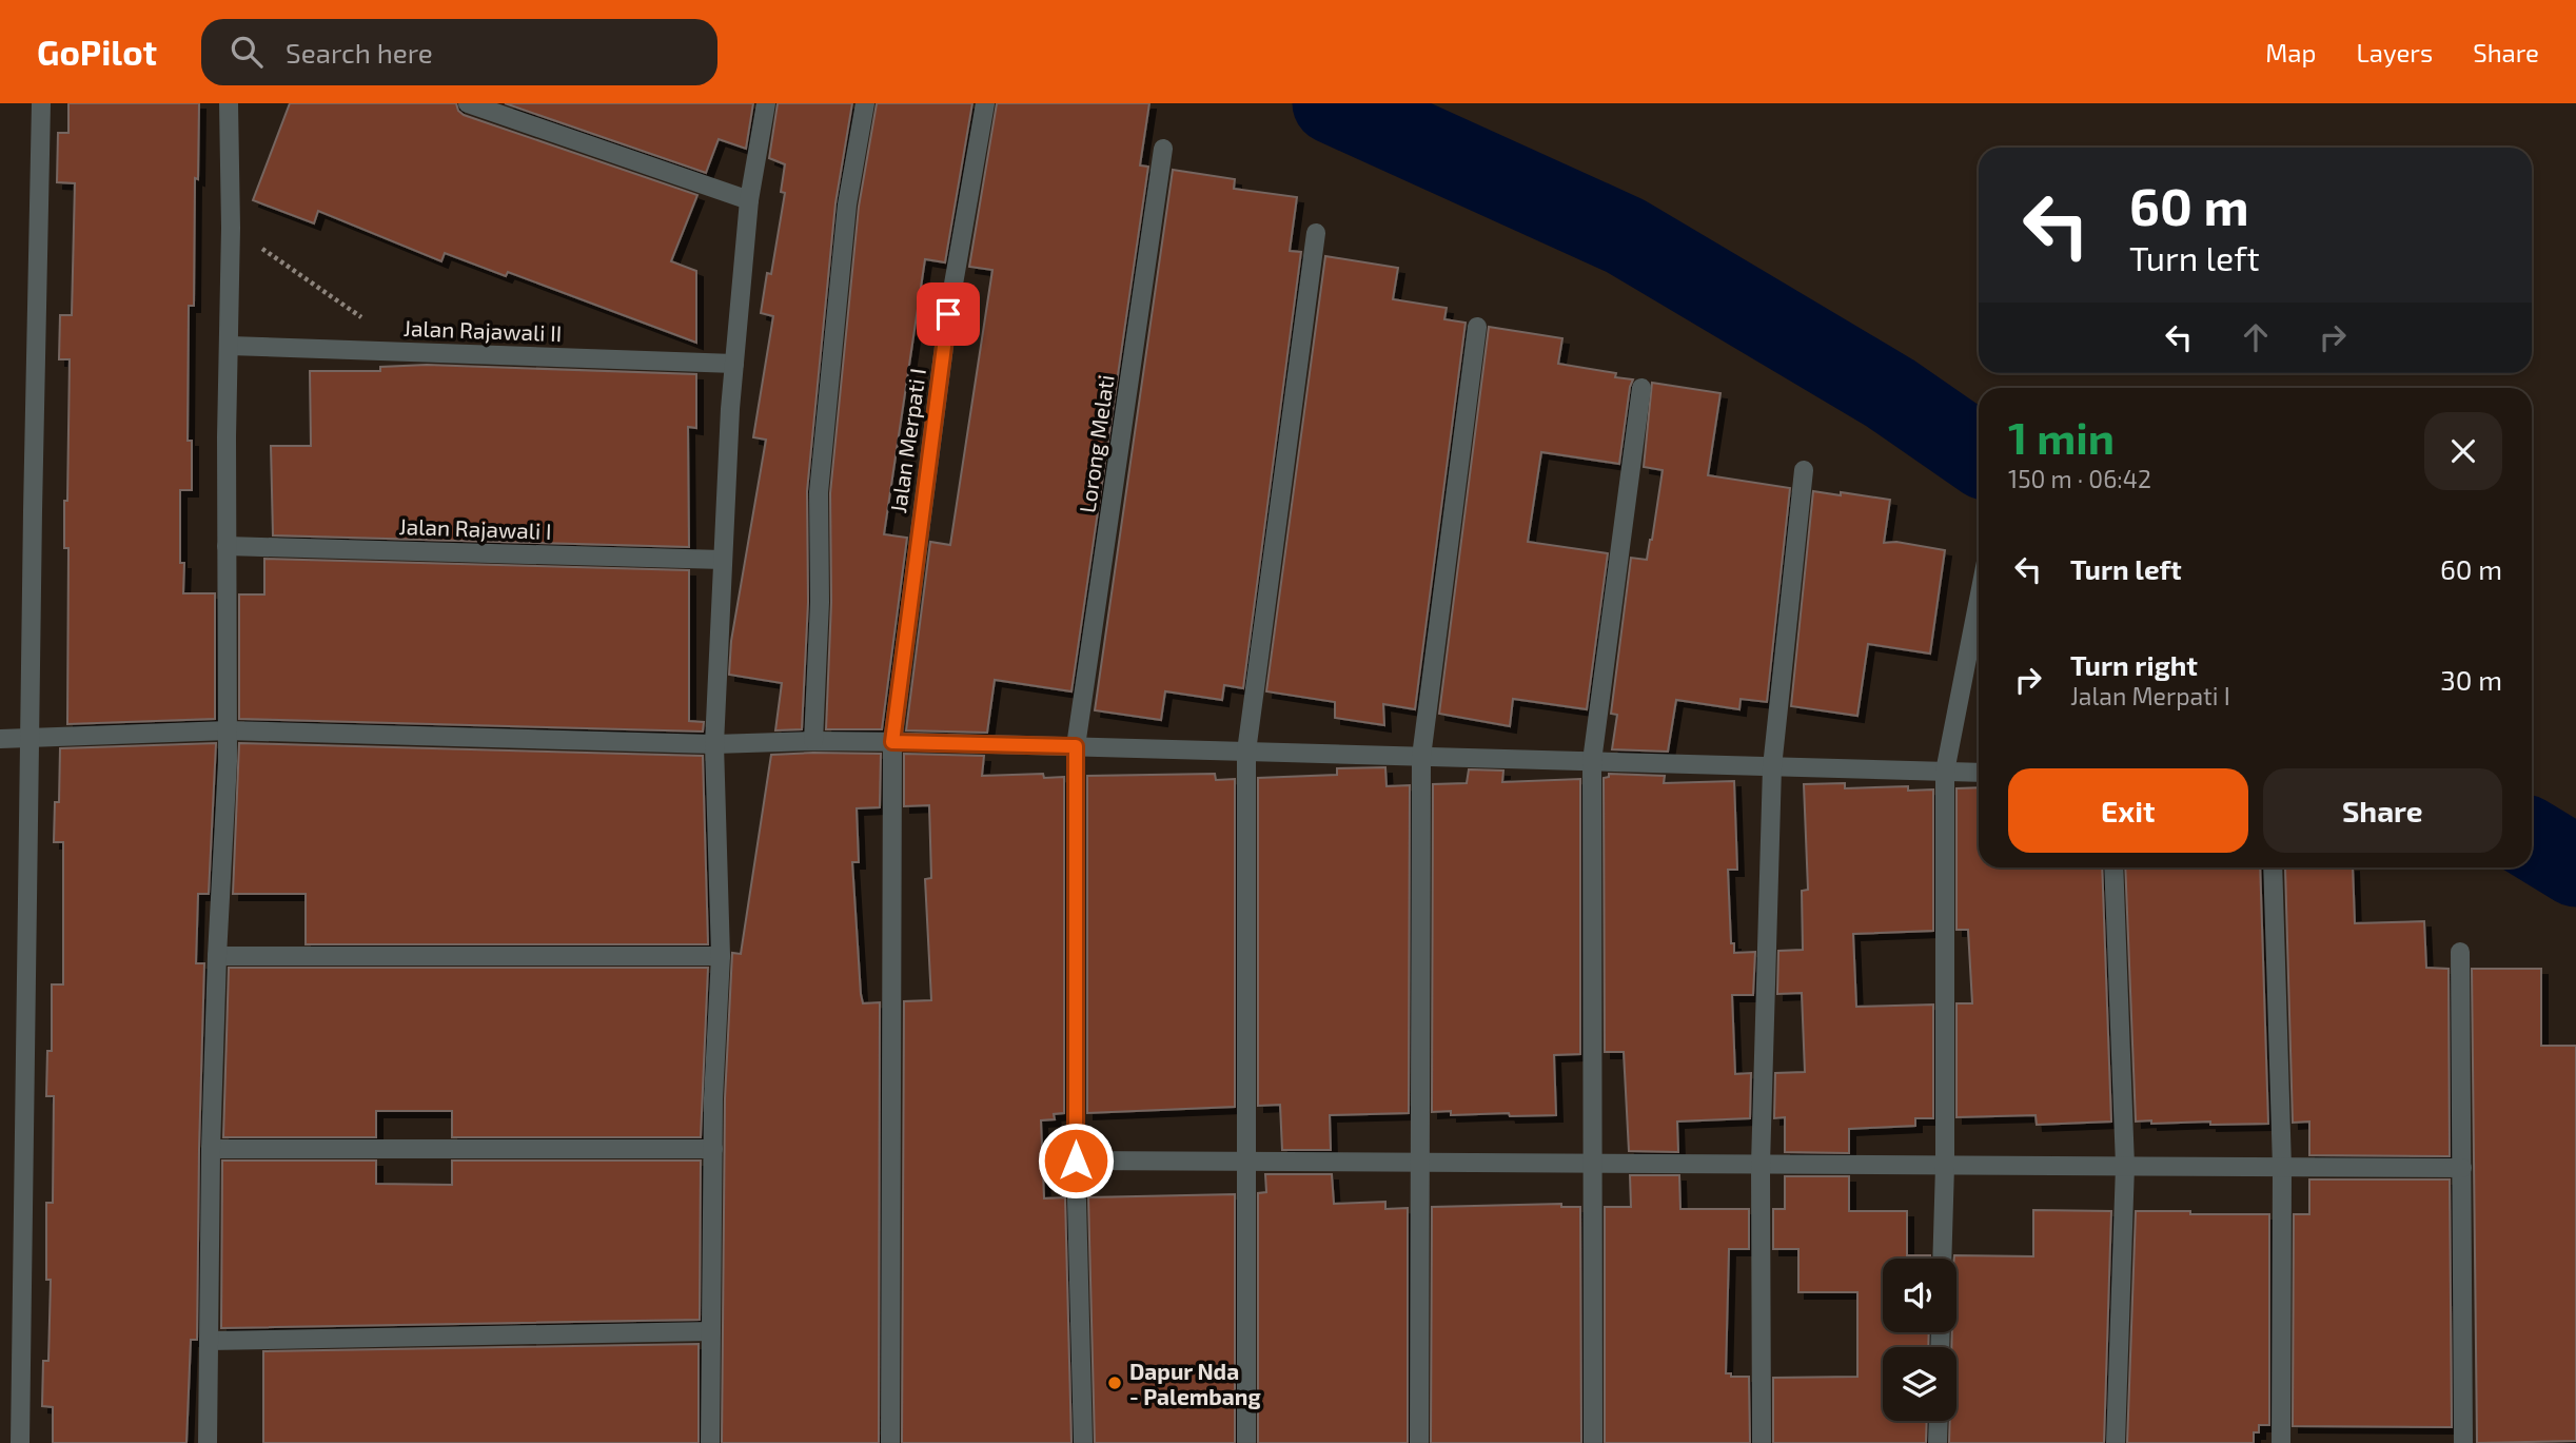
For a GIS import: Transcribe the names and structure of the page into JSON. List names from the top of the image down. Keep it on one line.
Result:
{"streets":{"street":["Jalan Rajawali II","Jalan Merpati I","Lorong Melati","Jalan Rajawali I"]},"places":["Dapur Nda - Palembang"],"page":{"header":"GoPilot","search":"Search here","nav":["Map","Layers","Share"],"turn":["60 m","Turn left"],"heading":["1 min","150 m · 06:42"],"list":[{"name":"Turn left","value":"60 m"},{"name":"Turn right","note":"Jalan Merpati I","value":"30 m"}],"buttons":["Exit","Share"]}}
